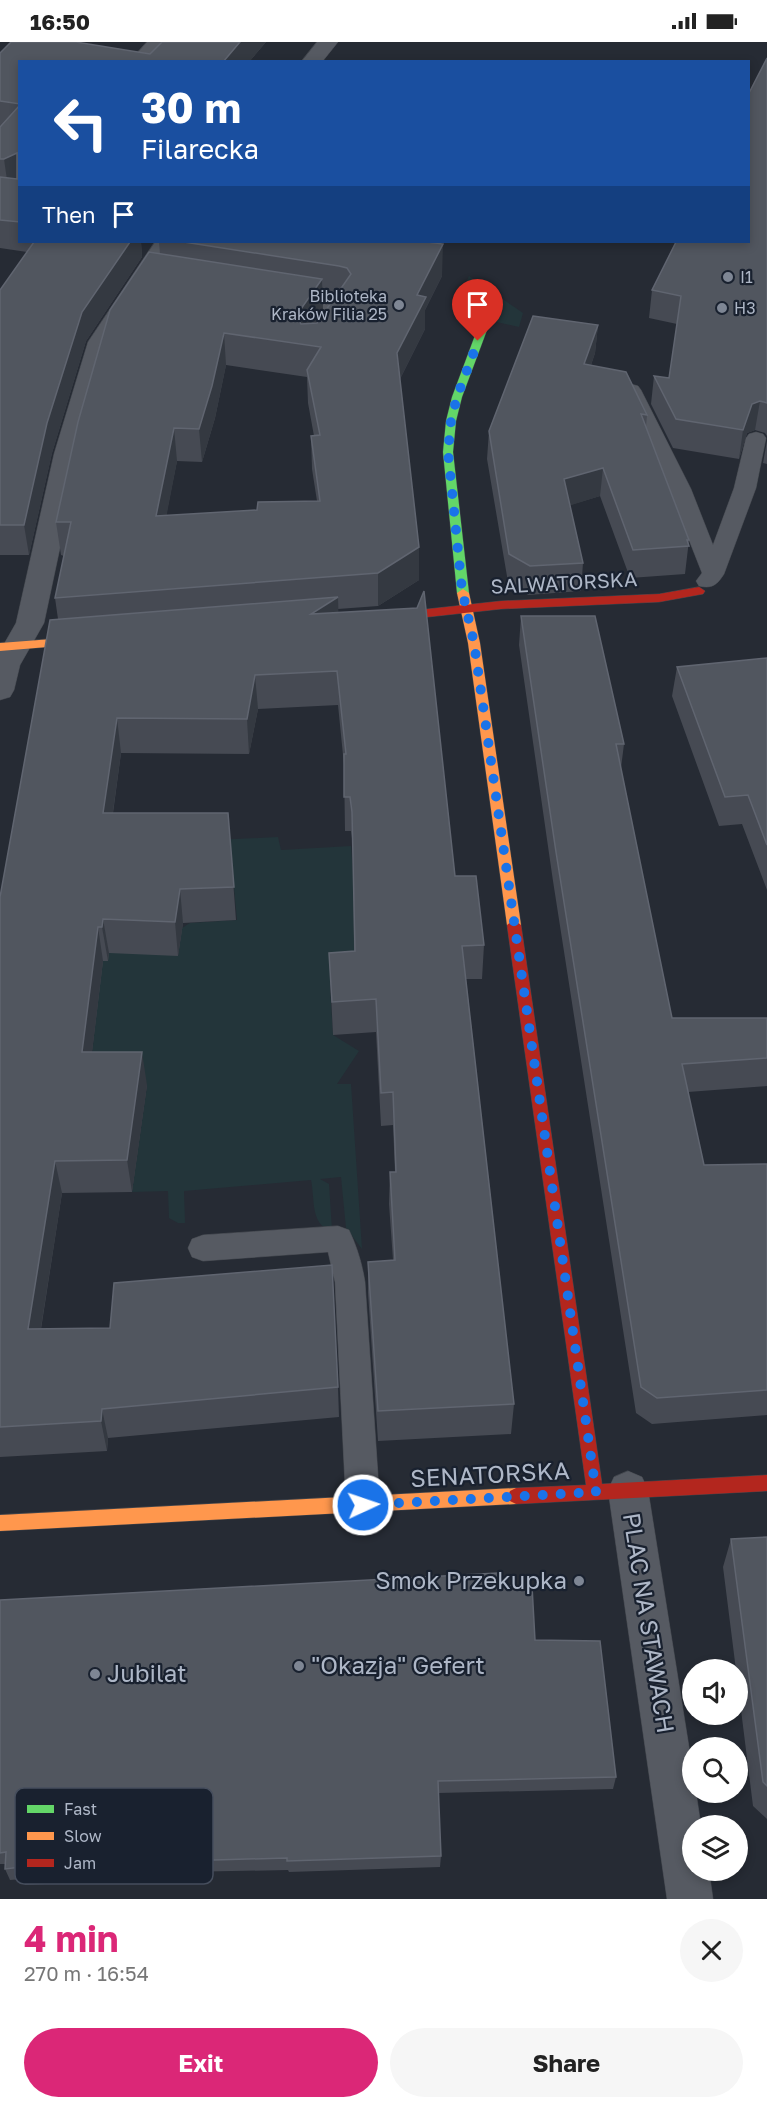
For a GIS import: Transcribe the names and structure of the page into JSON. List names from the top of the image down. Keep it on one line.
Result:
{"streets":{"street":["SALWATORSKA","SENATORSKA","PLAC NA STAWACH"]},"crossings":[["SENATORSKA","PLAC NA STAWACH"]],"places":["I1","Biblioteka Kraków Filia 25","H3","Smok Przekupka","\"Okazja\" Gefert","Jubilat"],"legend":["Fast","Slow","Jam"],"page":{"status":"16:50","turn":["30 m","Filarecka"],"then":"Then","heading":["4 min","270 m · 16:54"],"buttons":["Exit","Share"]}}
